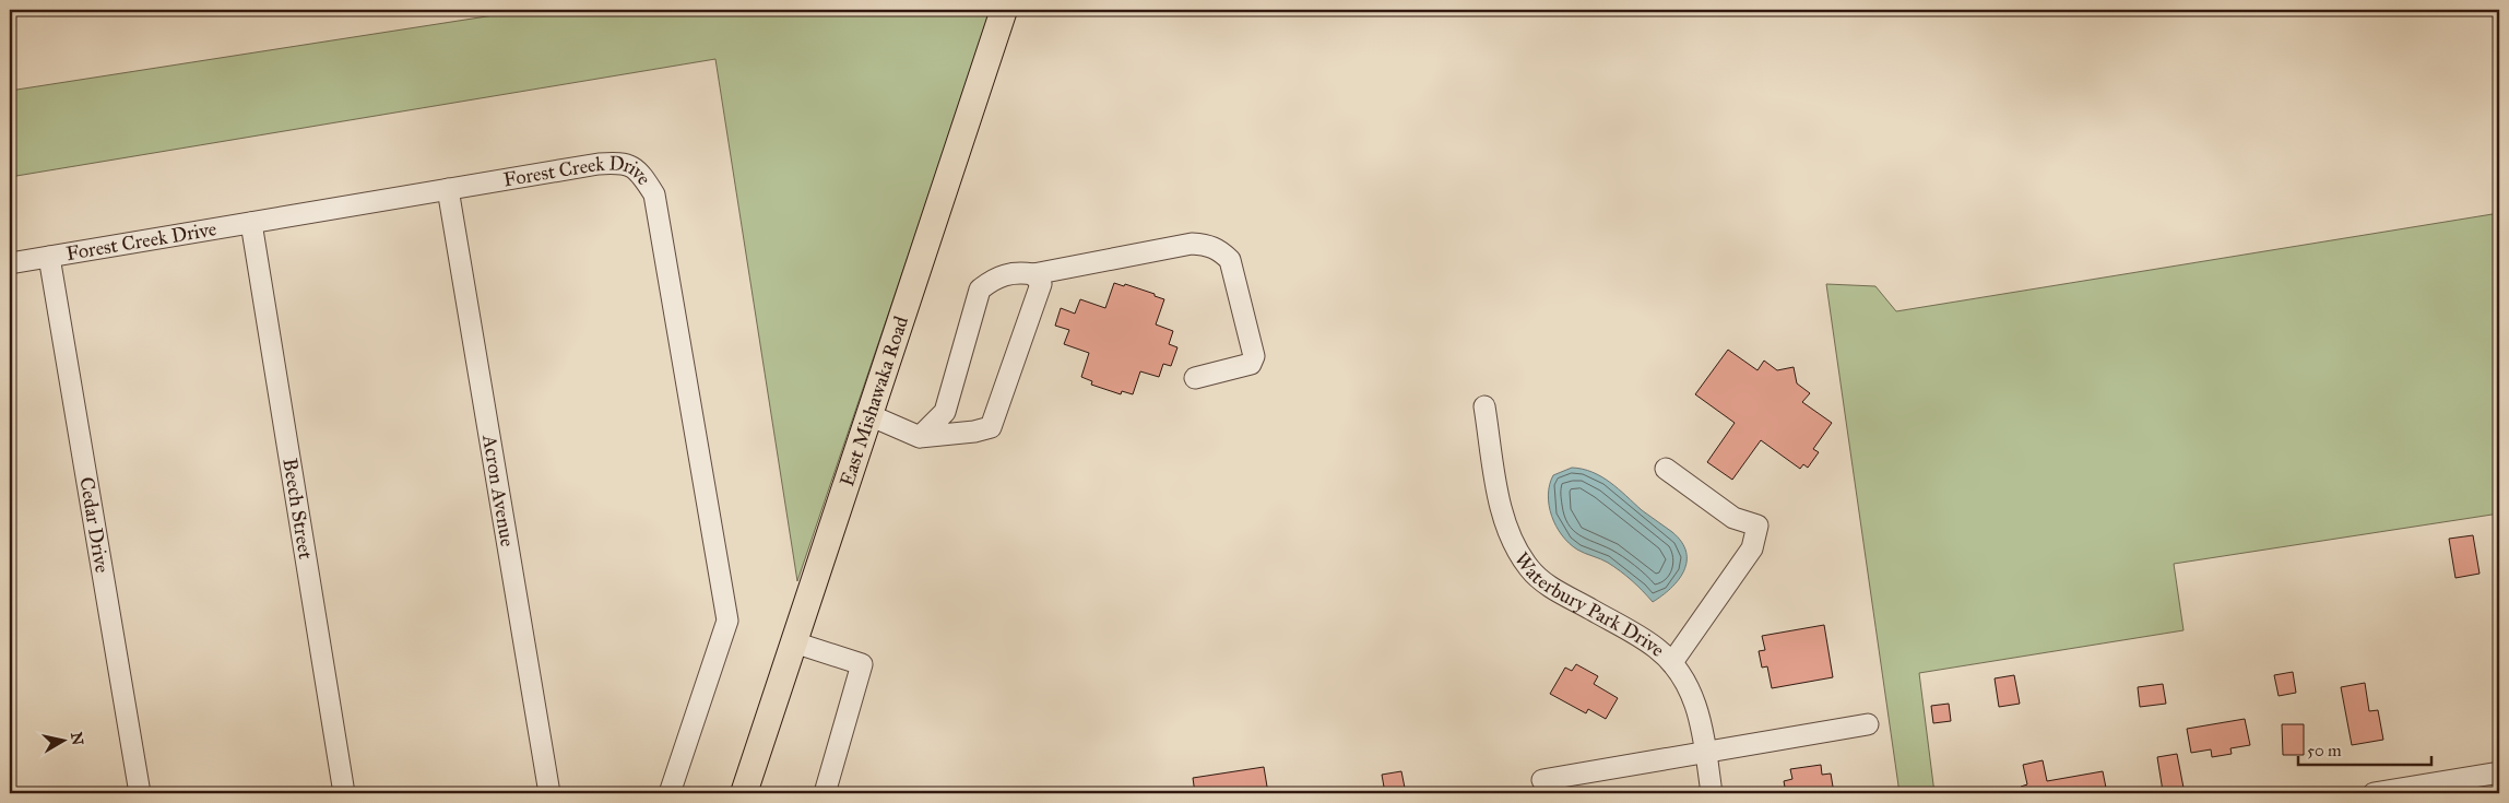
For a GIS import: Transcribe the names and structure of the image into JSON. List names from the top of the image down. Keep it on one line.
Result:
{"streets":{"main road":["East Mishawaka Road"],"street":["Forest Creek Drive","Acron Avenue","Beech Street","Cedar Drive","Waterbury Park Drive"]},"crossings":[["Forest Creek Drive","Acron Avenue"],["Forest Creek Drive","Beech Street"],["Forest Creek Drive","Cedar Drive"]],"scale_bar":"50 m","north":"right"}
